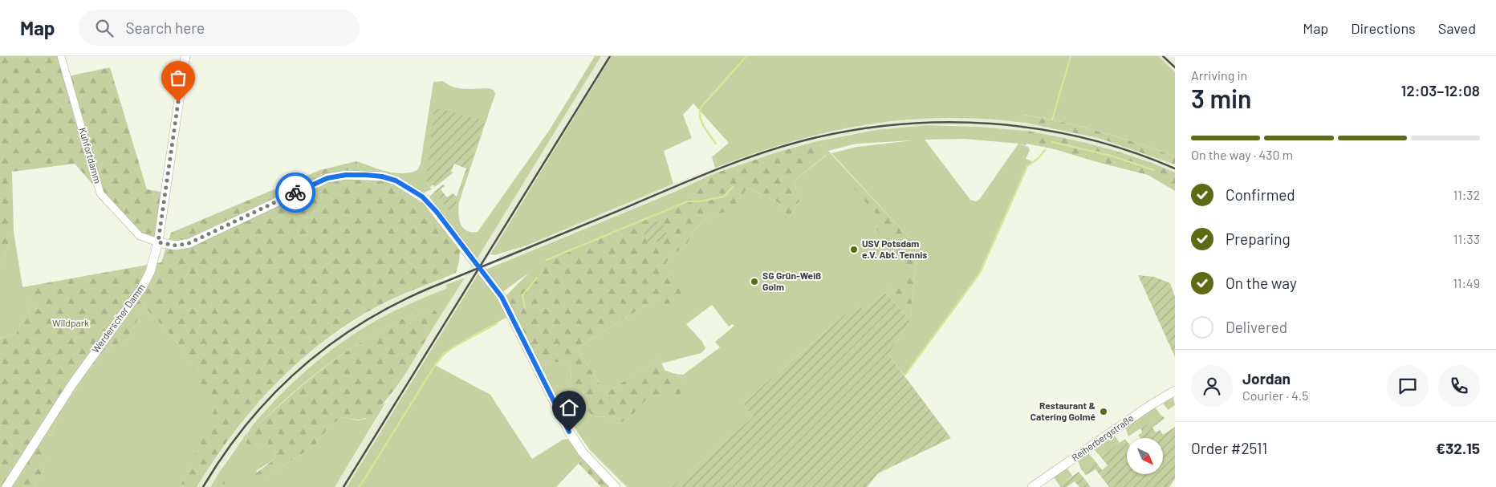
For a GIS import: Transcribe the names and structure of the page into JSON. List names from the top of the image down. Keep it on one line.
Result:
{"streets":{"street":["Kuhfortdamm","Werderscher Damm","Reiherbergstraße"]},"crossings":[["Kuhfortdamm","Werderscher Damm"]],"parks":["Wildpark"],"places":["USV Potsdam e.V. Abt. Tennis","SG Grün-Weiß Golm","Restaurant & Catering Golmé"],"north":"bottom right","page":{"header":"Map","search":"Search here","nav":["Map","Directions","Saved"],"heading":["3 min","Arriving in","12:03–12:08"],"panel":["Jordan","Courier · 4.5","Order #2511","€32.15"],"bar":"On the way · 430 m","list":[["Confirmed","11:32"],["Preparing","11:33"],["On the way","11:49"],"Delivered"]}}
